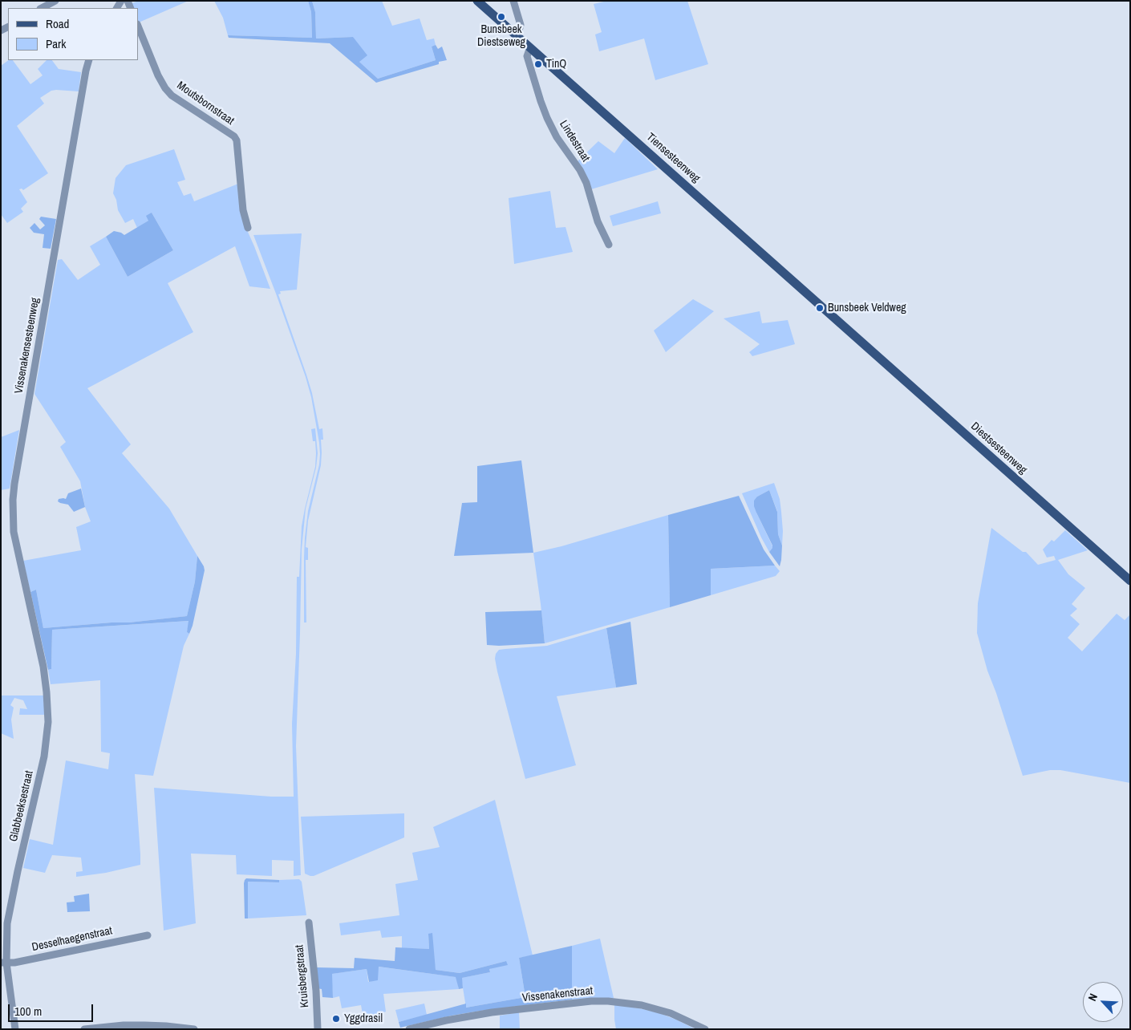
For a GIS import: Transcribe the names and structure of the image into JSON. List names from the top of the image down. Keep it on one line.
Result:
{"streets":{"main road":["Tiensesteenweg","Diestsesteenweg"],"street":["Moutsbornstraat","Lindestraat","Vissenakensesteenweg","Glabbeeksestraat","Desselhaegenstraat","Kruisbergstraat","Vissenakenstraat"]},"crossings":[["Lindestraat","Tiensesteenweg"],["Tiensesteenweg","Diestsesteenweg"],["Vissenakensesteenweg","Glabbeeksestraat"],["Glabbeeksestraat","Desselhaegenstraat"]],"places":["Bunsbeek Diestseweg","TinQ","Bunsbeek Veldweg","Yggdrasil"],"legend":["Road","Park"],"scale_bar":"100 m","north":"top left"}
